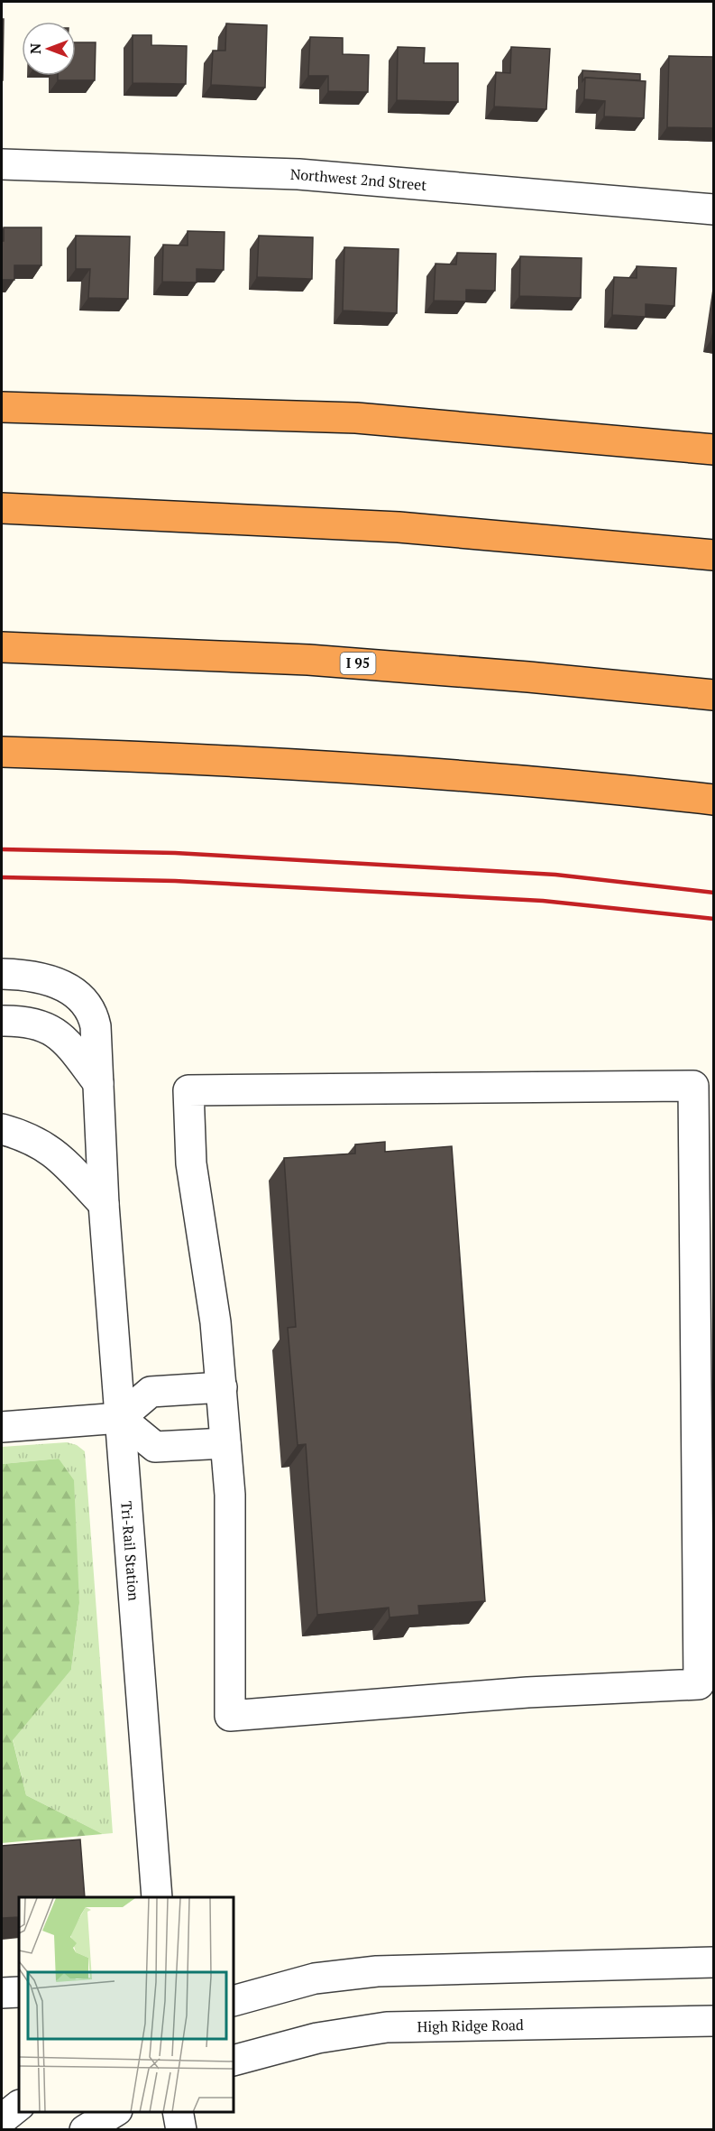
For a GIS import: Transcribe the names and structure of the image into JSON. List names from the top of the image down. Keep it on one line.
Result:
{"streets":{"highway":["I 95"],"street":["Northwest 2nd Street","Tri-Rail Station","High Ridge Road"]},"north":"left"}
